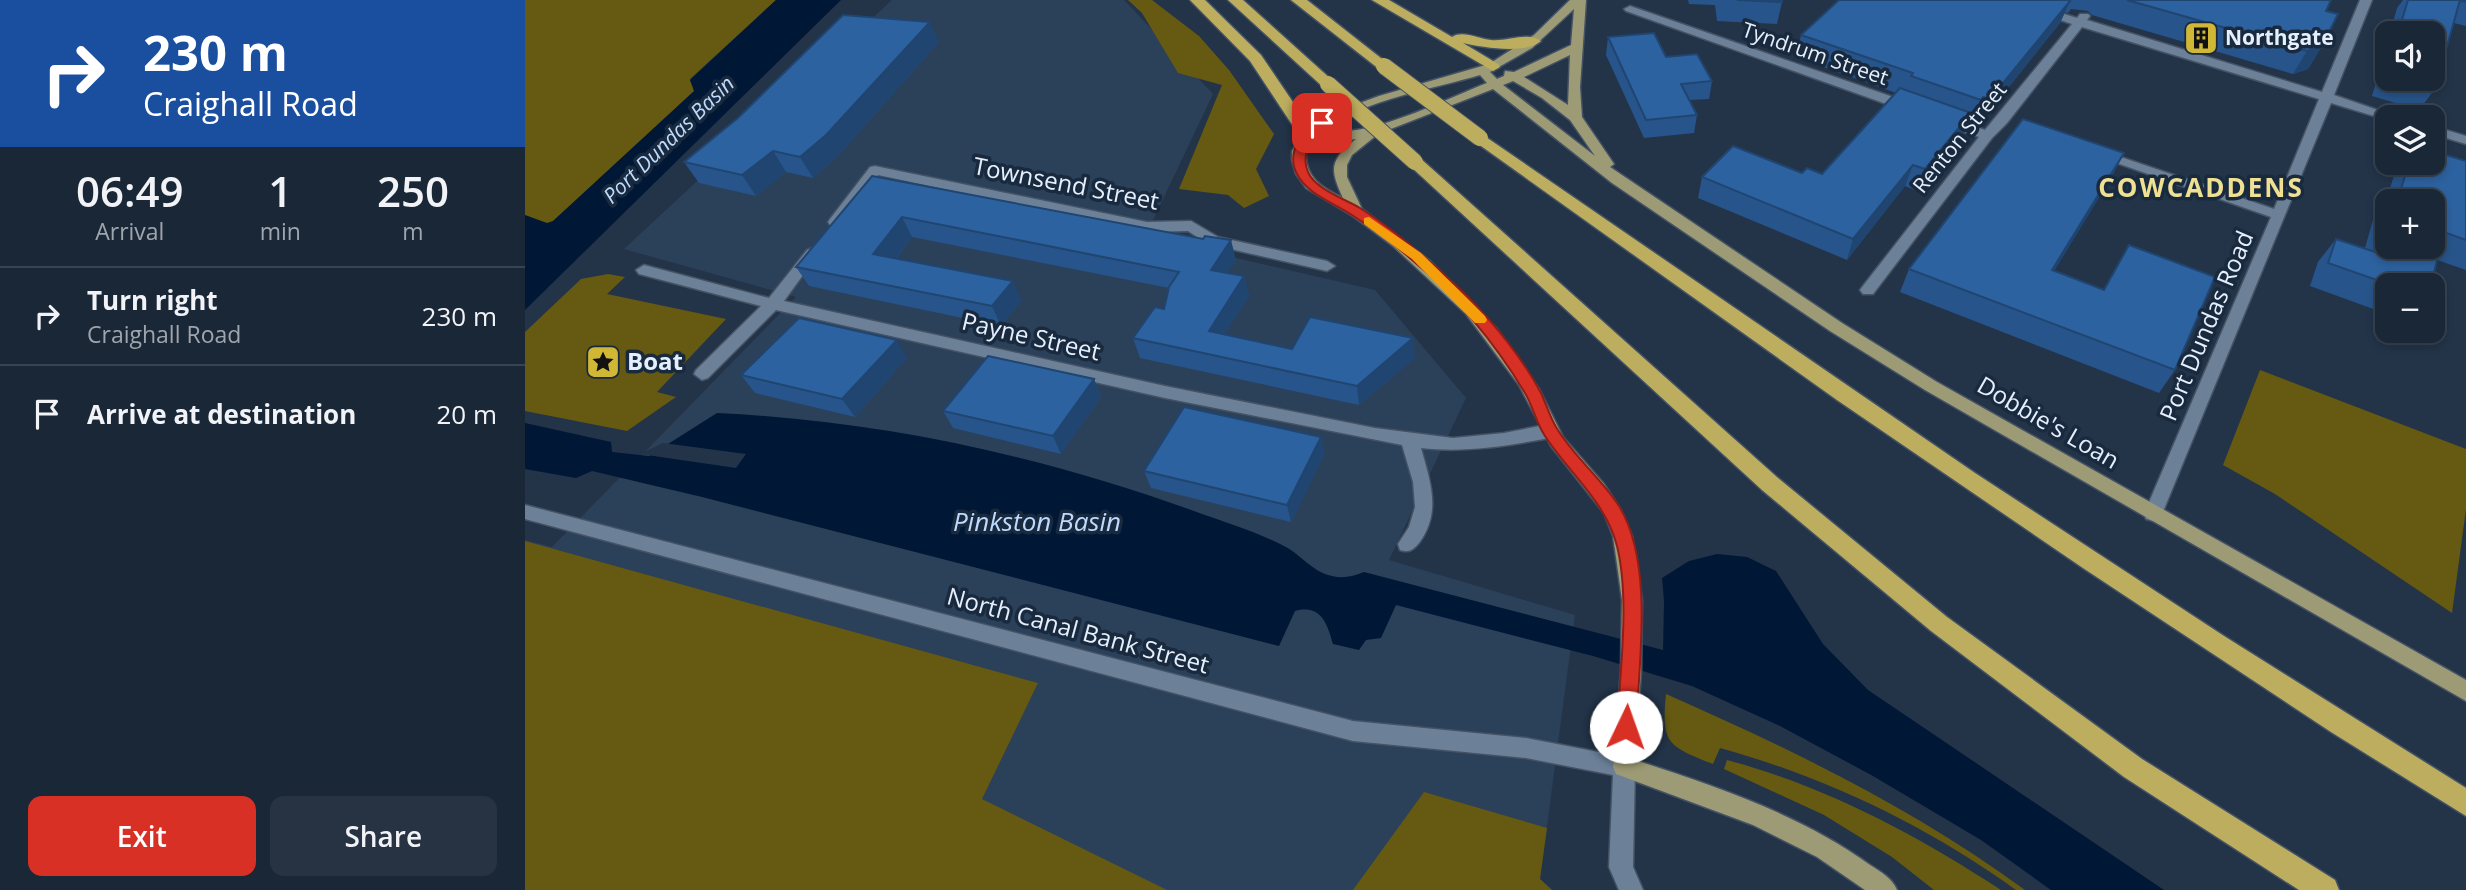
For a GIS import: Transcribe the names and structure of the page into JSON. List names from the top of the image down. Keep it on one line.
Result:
{"streets":{"main road":["Dobbie's Loan"],"street":["Tyndrum Street","Renton Street","Townsend Street","Port Dundas Road","Payne Street","North Canal Bank Street"]},"crossings":[["Tyndrum Street","Renton Street"],["Townsend Street","Payne Street"],["Port Dundas Road","Dobbie's Loan"]],"districts":["COWCADDENS"],"water":["Port Dundas Basin","Pinkston Basin"],"places":{"building":["Northgate"],"place":["Boat"]},"page":{"turn":["230 m","Craighall Road"],"map_buttons":["+","−"],"eta":["06:49","Arrival","1","min","250","m"],"list":[{"name":"Turn right","note":"Craighall Road","value":"230 m"},{"name":"Arrive at destination","value":"20 m"}],"buttons":["Exit","Share"]}}
